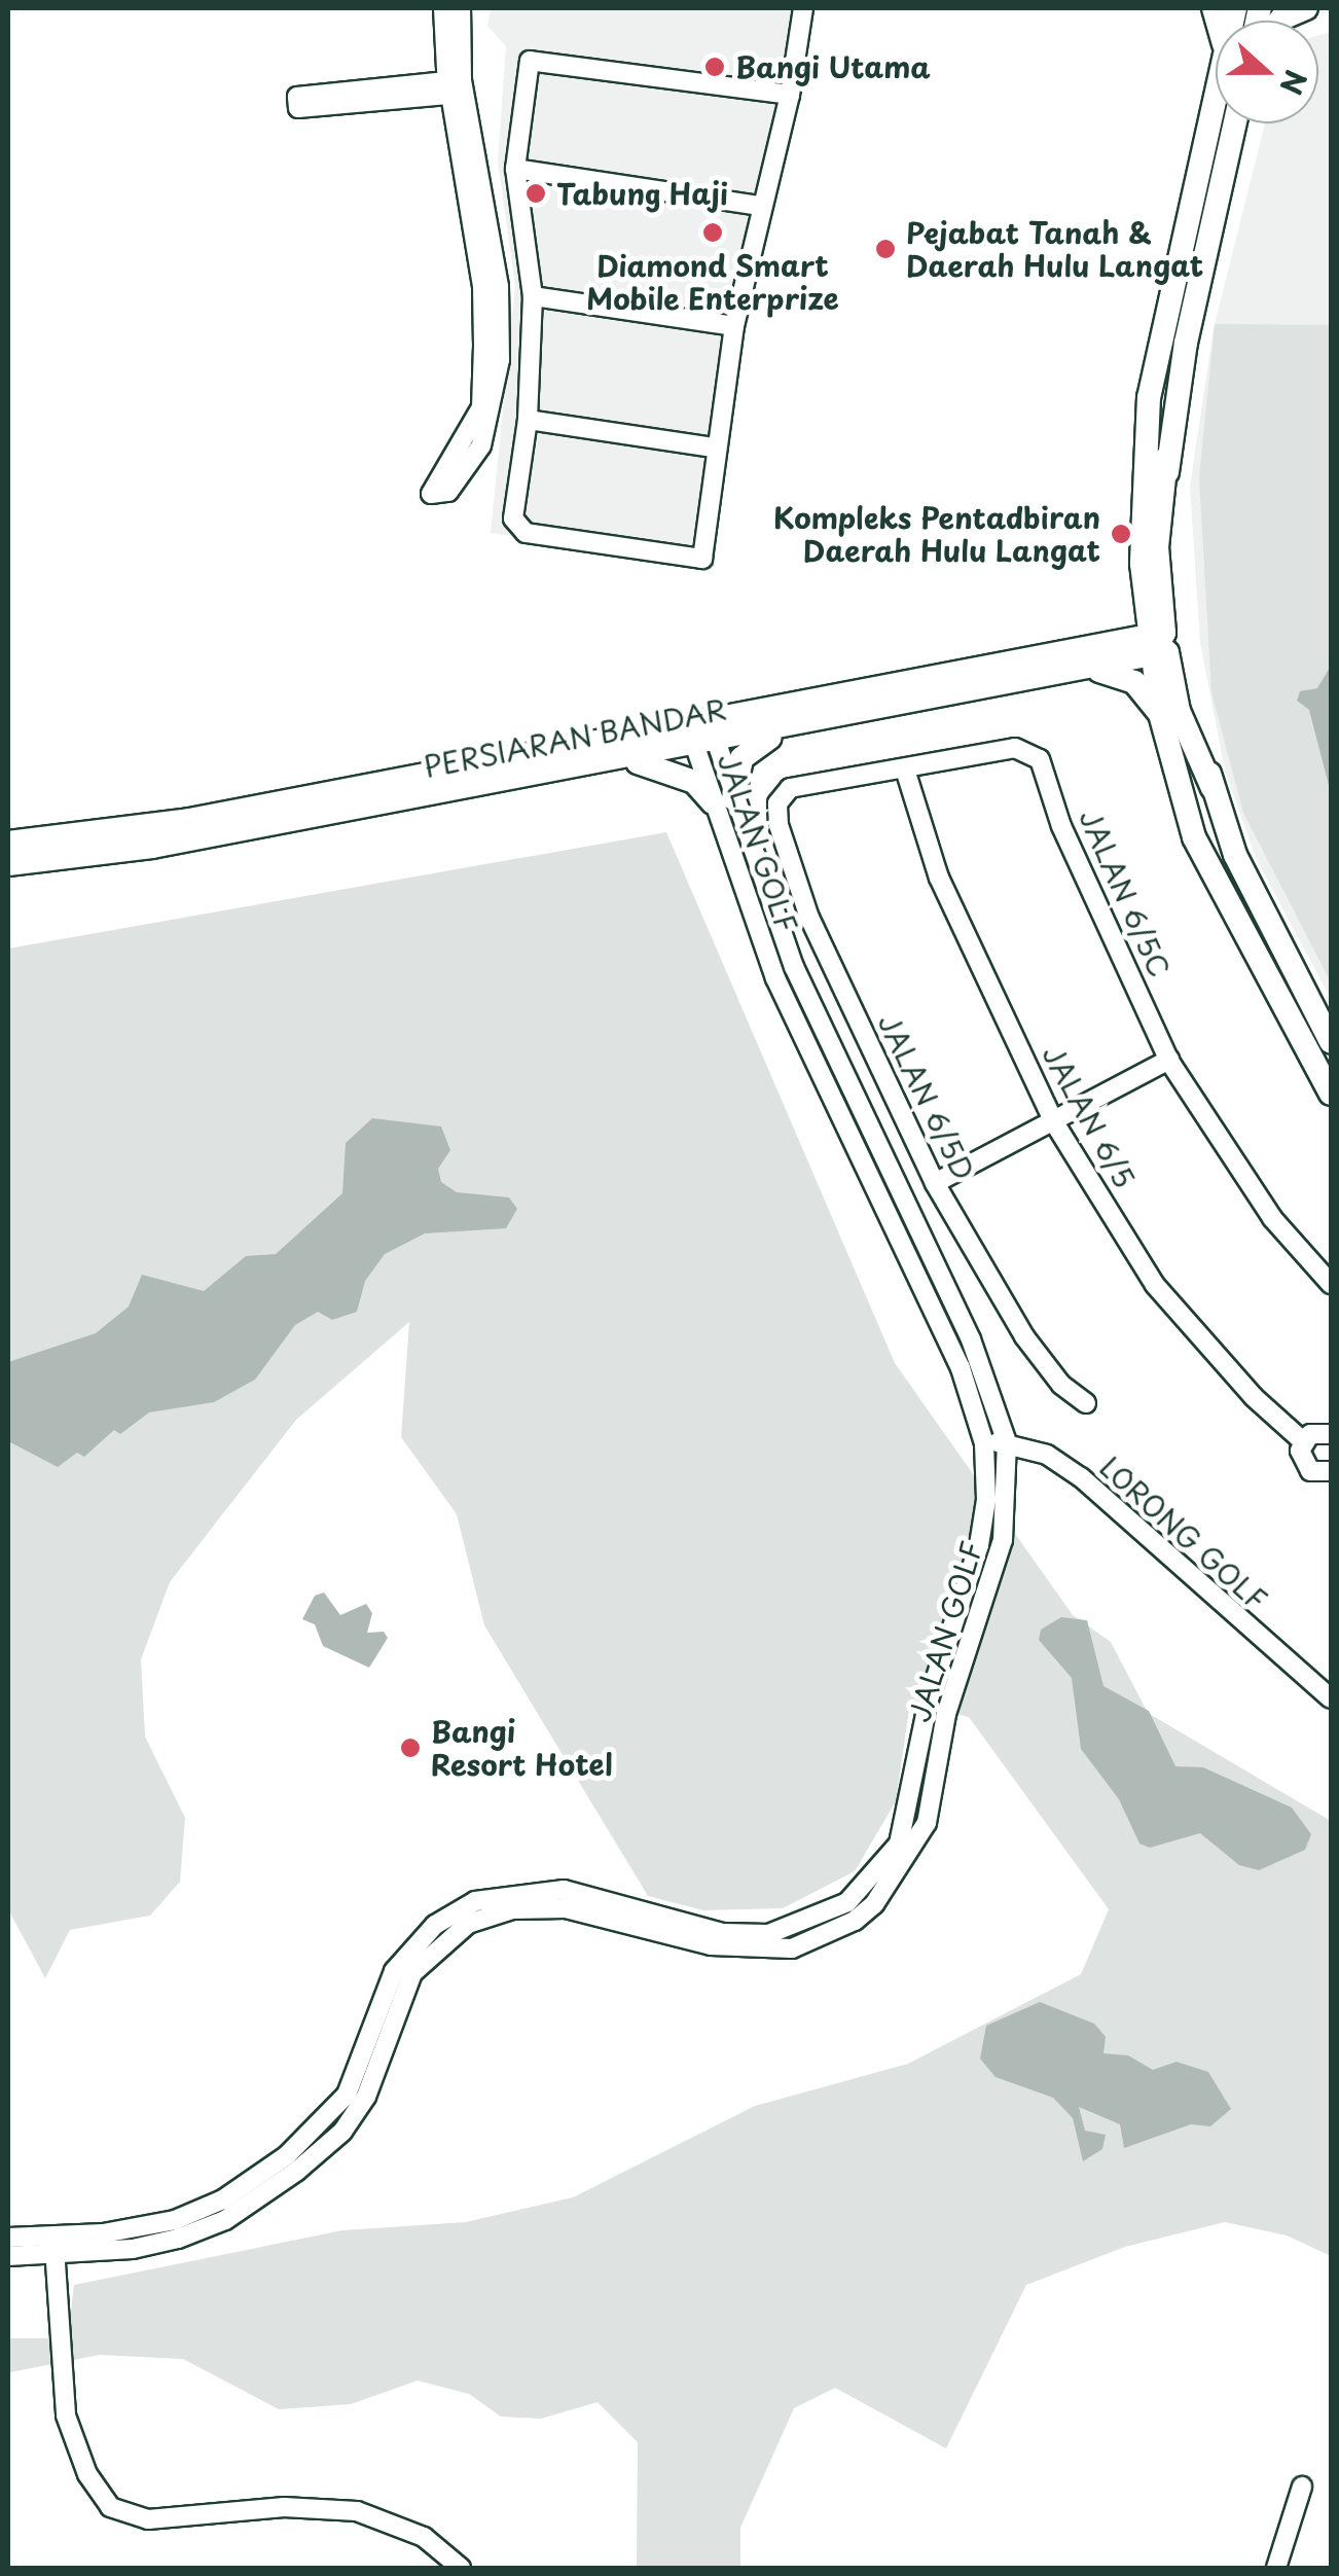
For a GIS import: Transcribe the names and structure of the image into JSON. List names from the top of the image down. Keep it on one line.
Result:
{"streets":{"main road":["PERSIARAN BANDAR"],"street":["JALAN GOLF","JALAN 6/5C","JALAN 6/5D","JALAN 6/5","LORONG GOLF"]},"crossings":[["PERSIARAN BANDAR","JALAN GOLF"],["JALAN GOLF","LORONG GOLF"],["JALAN 6/5C","JALAN 6/5D"],["JALAN 6/5C","JALAN 6/5"],["JALAN 6/5D","JALAN 6/5"]],"places":["Bangi Utama","Tabung Haji","Diamond Smart Mobile Enterprize","Pejabat Tanah & Daerah Hulu Langat","Kompleks Pentadbiran Daerah Hulu Langat","Bangi Resort Hotel"],"north":"right"}
